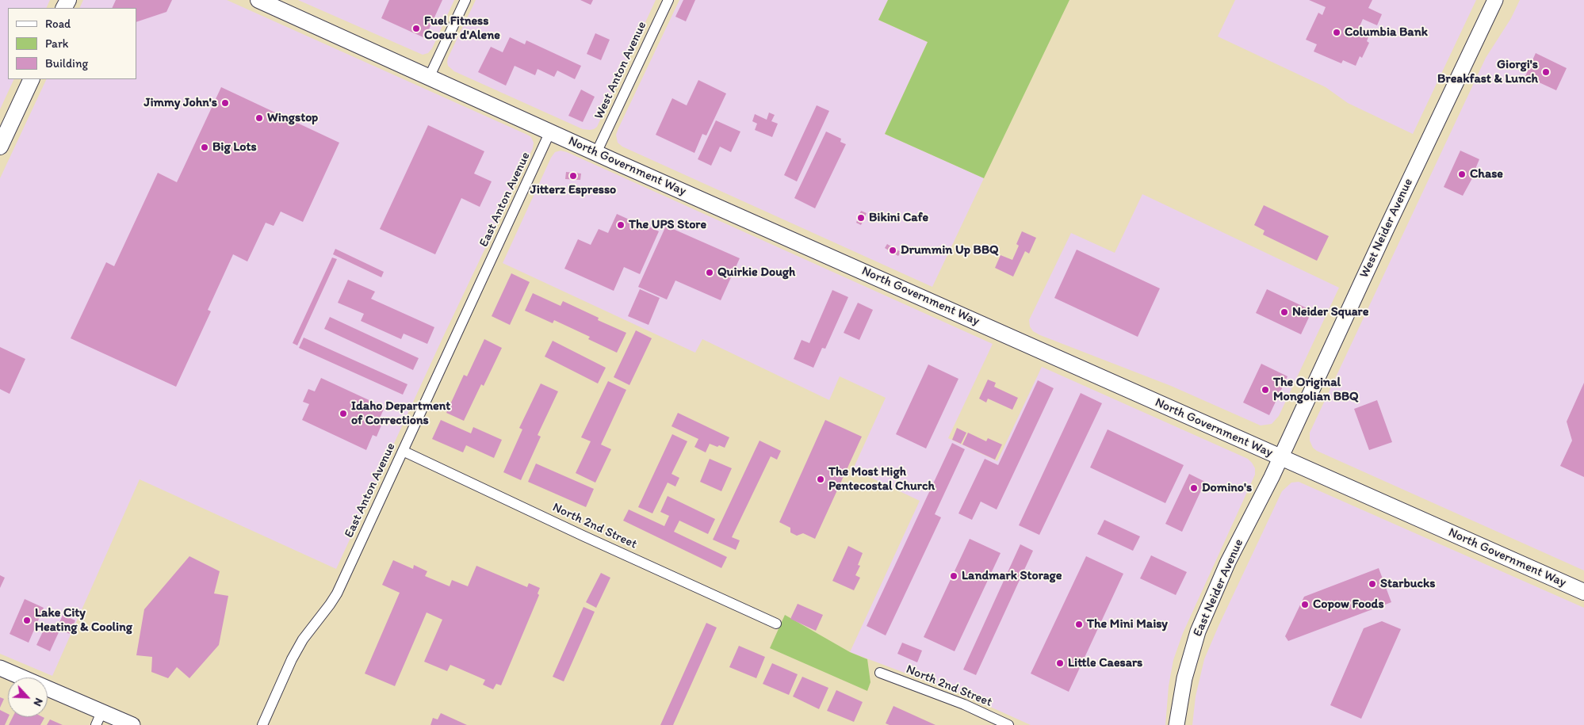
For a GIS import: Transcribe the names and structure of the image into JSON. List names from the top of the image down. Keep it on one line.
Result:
{"streets":{"main road":["North Government Way","West Neider Avenue","East Neider Avenue"],"street":["West Anton Avenue","East Anton Avenue","North 2nd Street"]},"crossings":[["West Anton Avenue","North Government Way"],["North Government Way","East Anton Avenue"],["North Government Way","West Neider Avenue"],["North Government Way","East Neider Avenue"],["East Anton Avenue","North 2nd Street"],["West Neider Avenue","East Neider Avenue"]],"places":["Fuel Fitness Coeur d'Alene","Columbia Bank","Giorgi's Breakfast & Lunch","Jimmy John's","Wingstop","Big Lots","Chase","Jitterz Espresso","Bikini Cafe","The UPS Store","Drummin Up BBQ","Quirkie Dough","Neider Square","The Original Mongolian BBQ","Idaho Department of Corrections","The Most High Pentecostal Church","Domino's","Landmark Storage","Starbucks","Copow Foods","Lake City Heating & Cooling","The Mini Maisy","Little Caesars"],"legend":["Road","Park","Building"],"north":"bottom right"}
